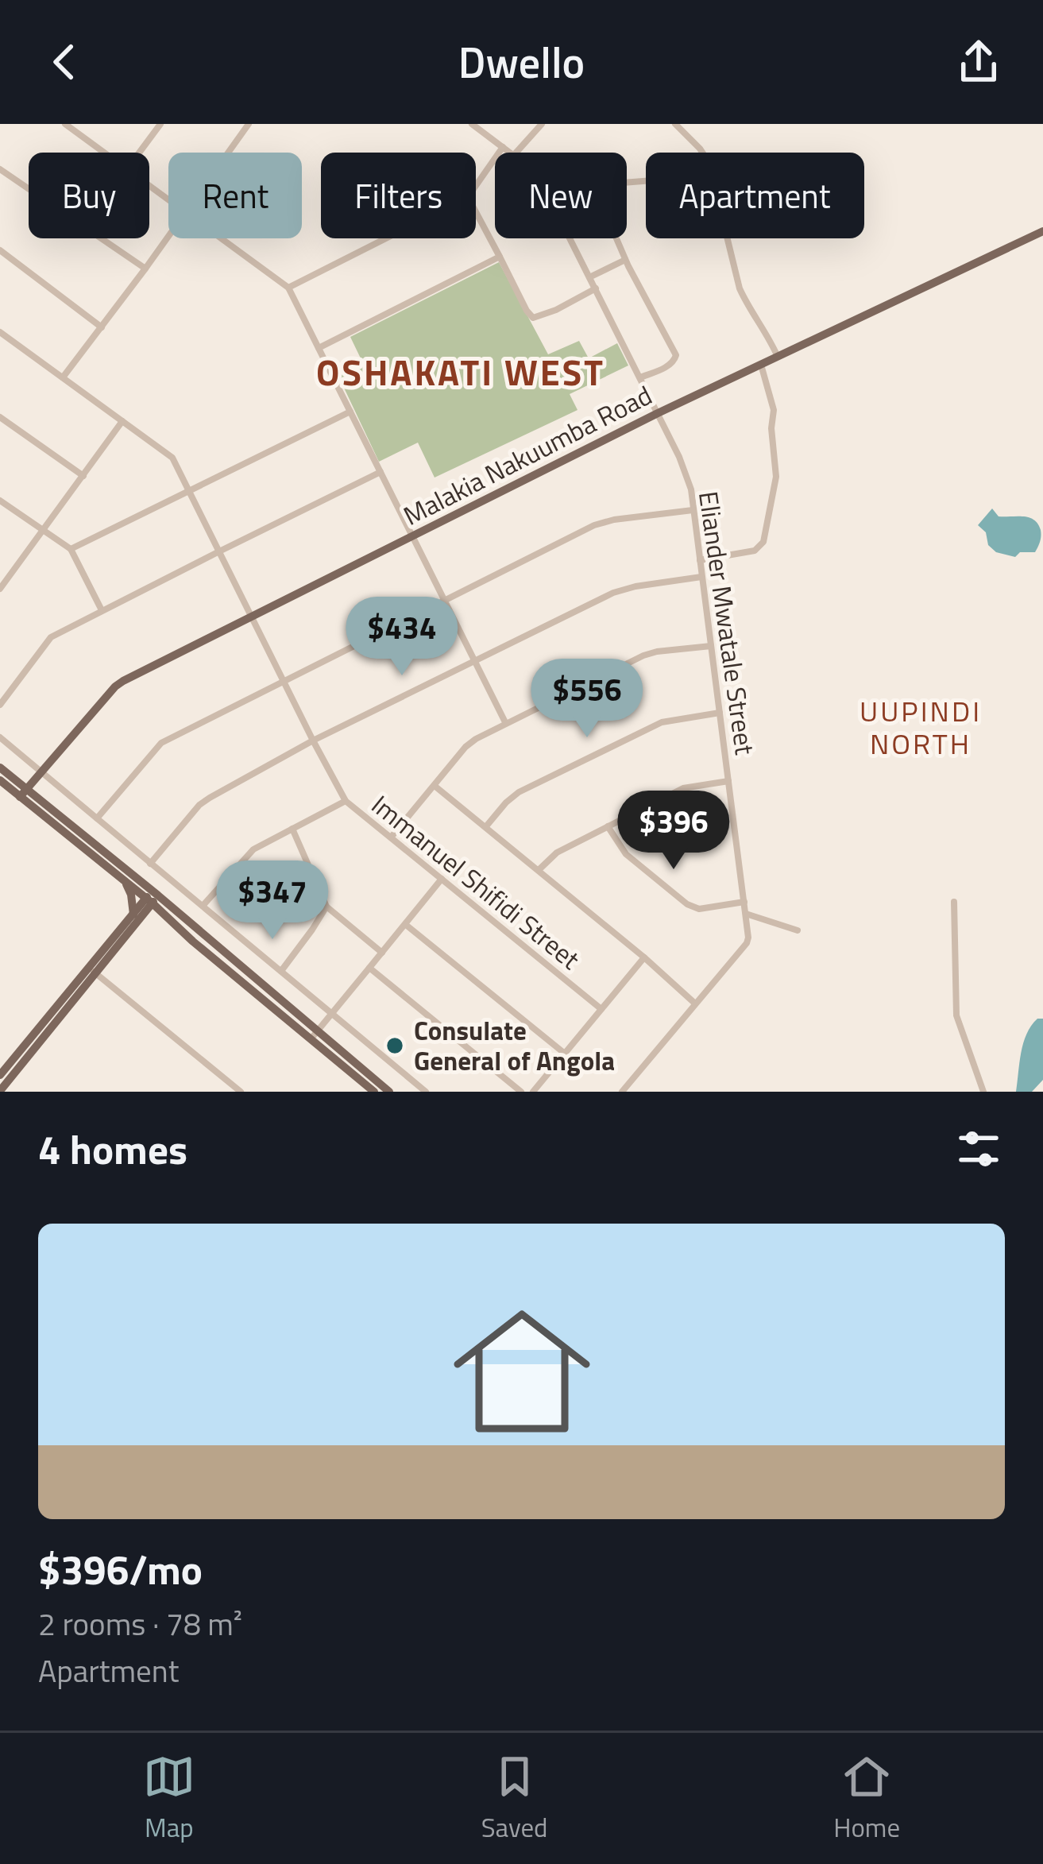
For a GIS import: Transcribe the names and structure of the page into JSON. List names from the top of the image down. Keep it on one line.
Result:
{"streets":{"main road":["Malakia Nakuumba Road"],"street":["Eliander Mwatale Street","Immanuel Shifidi Street"]},"crossings":[["Malakia Nakuumba Road","Eliander Mwatale Street"],["Malakia Nakuumba Road","Immanuel Shifidi Street"]],"districts":["OSHAKATI WEST","UUPINDI NORTH"],"places":["Consulate General of Angola"],"page":{"header":"Dwello","chip":["Buy","Rent","Filters","New","Apartment"],"price":["$434","$556","$396","$347"],"heading":"4 homes","list":[{"name":"$396/mo","note":"2 rooms · 78 m² · Apartment"}],"tabs":["Map","Saved","Home"]}}
